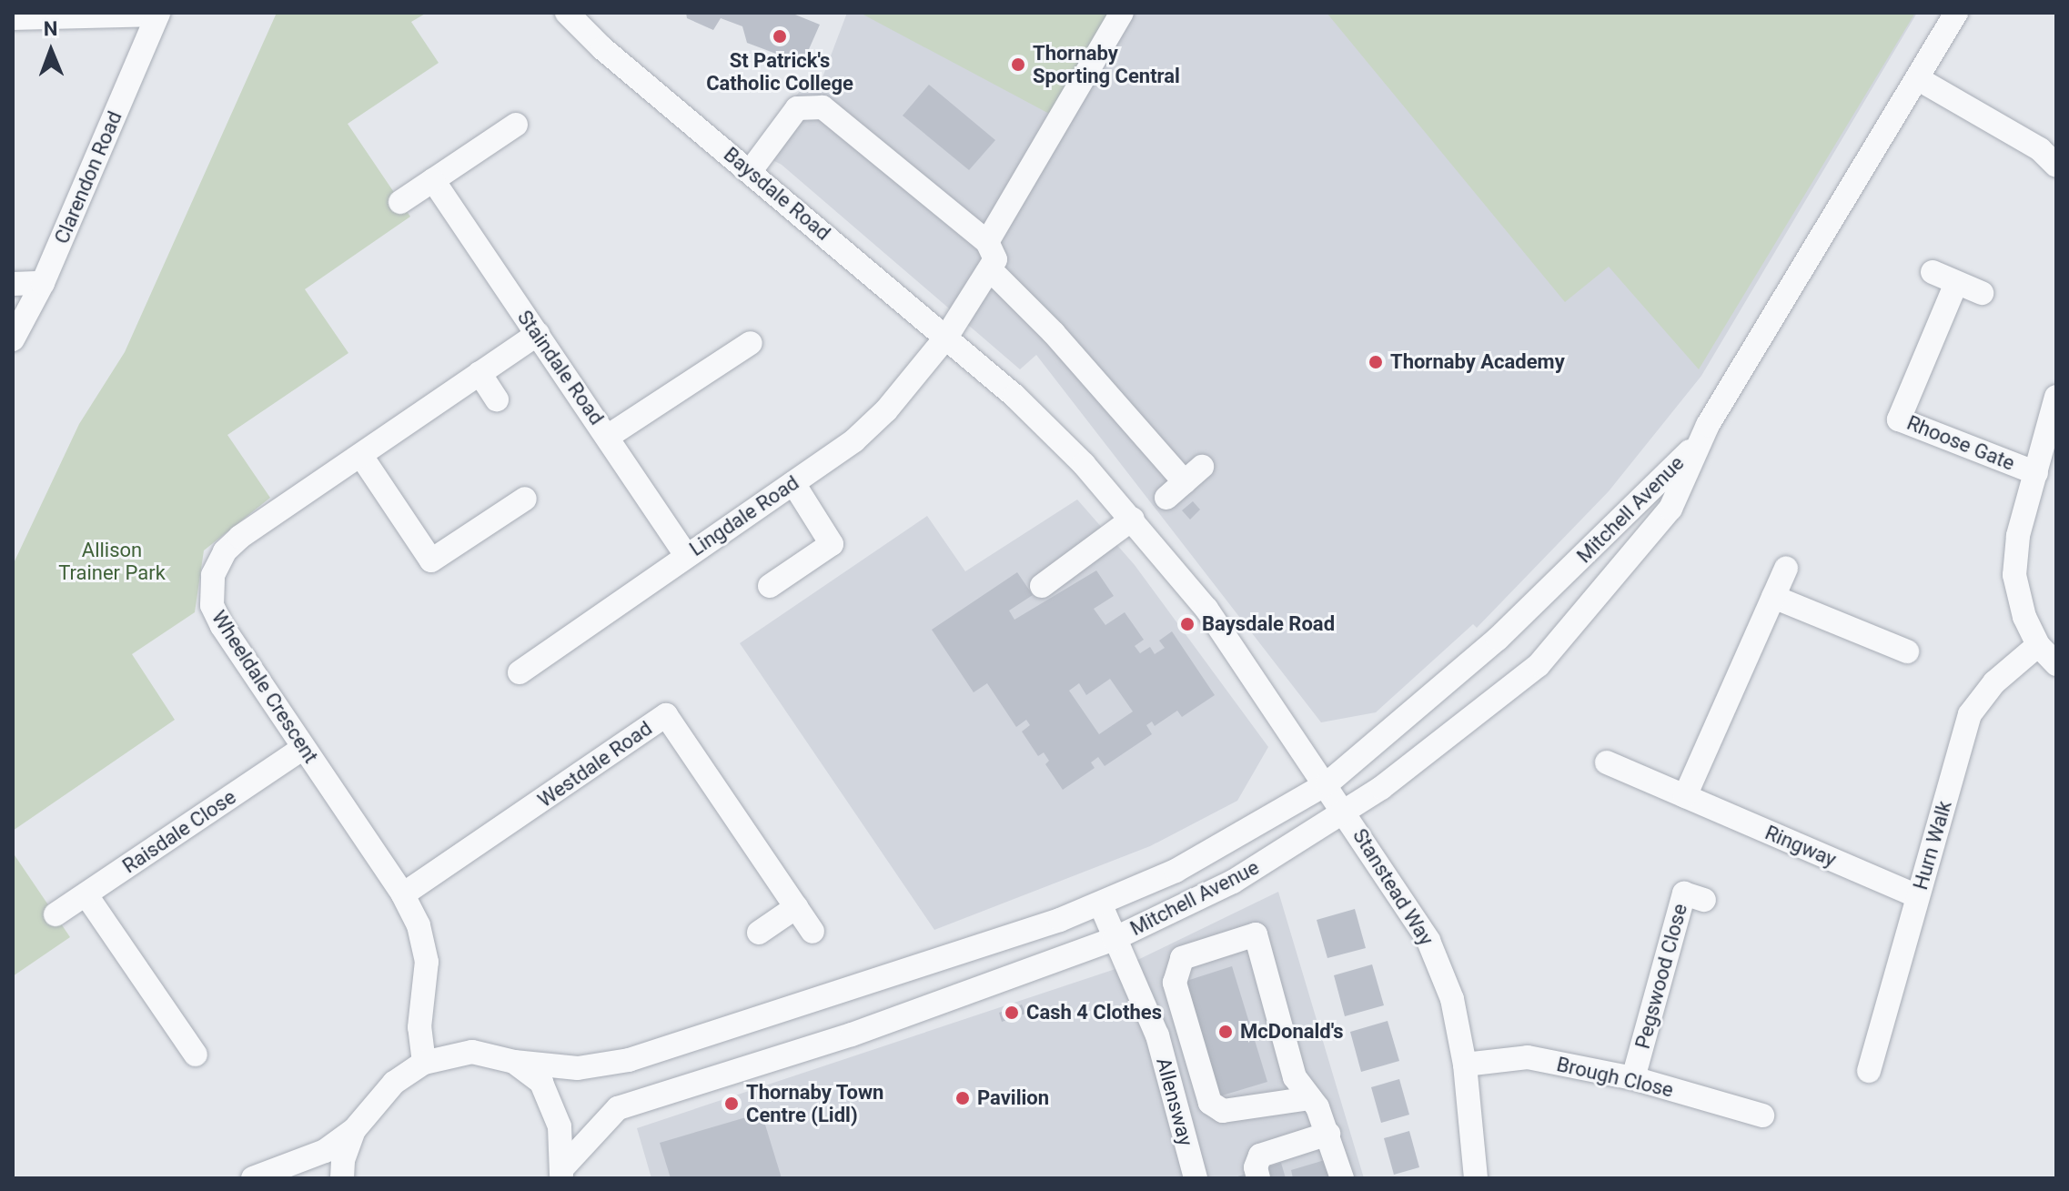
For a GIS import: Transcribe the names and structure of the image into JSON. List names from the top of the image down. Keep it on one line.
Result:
{"streets":{"street":["Clarendon Road","Baysdale Road","Staindale Road","Rhoose Gate","Mitchell Avenue","Lingdale Road","Wheeldale Crescent","Westdale Road","Raisdale Close","Hurn Walk","Ringway","Stanstead Way","Pegswood Close","Brough Close","Allensway"]},"crossings":[["Baysdale Road","Mitchell Avenue"],["Baysdale Road","Lingdale Road"],["Baysdale Road","Stanstead Way"],["Staindale Road","Lingdale Road"],["Staindale Road","Wheeldale Crescent"],["Mitchell Avenue","Wheeldale Crescent"],["Mitchell Avenue","Stanstead Way"],["Mitchell Avenue","Allensway"],["Wheeldale Crescent","Westdale Road"],["Wheeldale Crescent","Raisdale Close"],["Hurn Walk","Ringway"],["Stanstead Way","Brough Close"],["Pegswood Close","Brough Close"]],"parks":["Allison Trainer Park"],"places":["St Patrick's Catholic College","Thornaby Sporting Central","Thornaby Academy","Baysdale Road","Cash 4 Clothes","McDonald's","Pavilion","Thornaby Town Centre (Lidl)"],"north":"top"}
